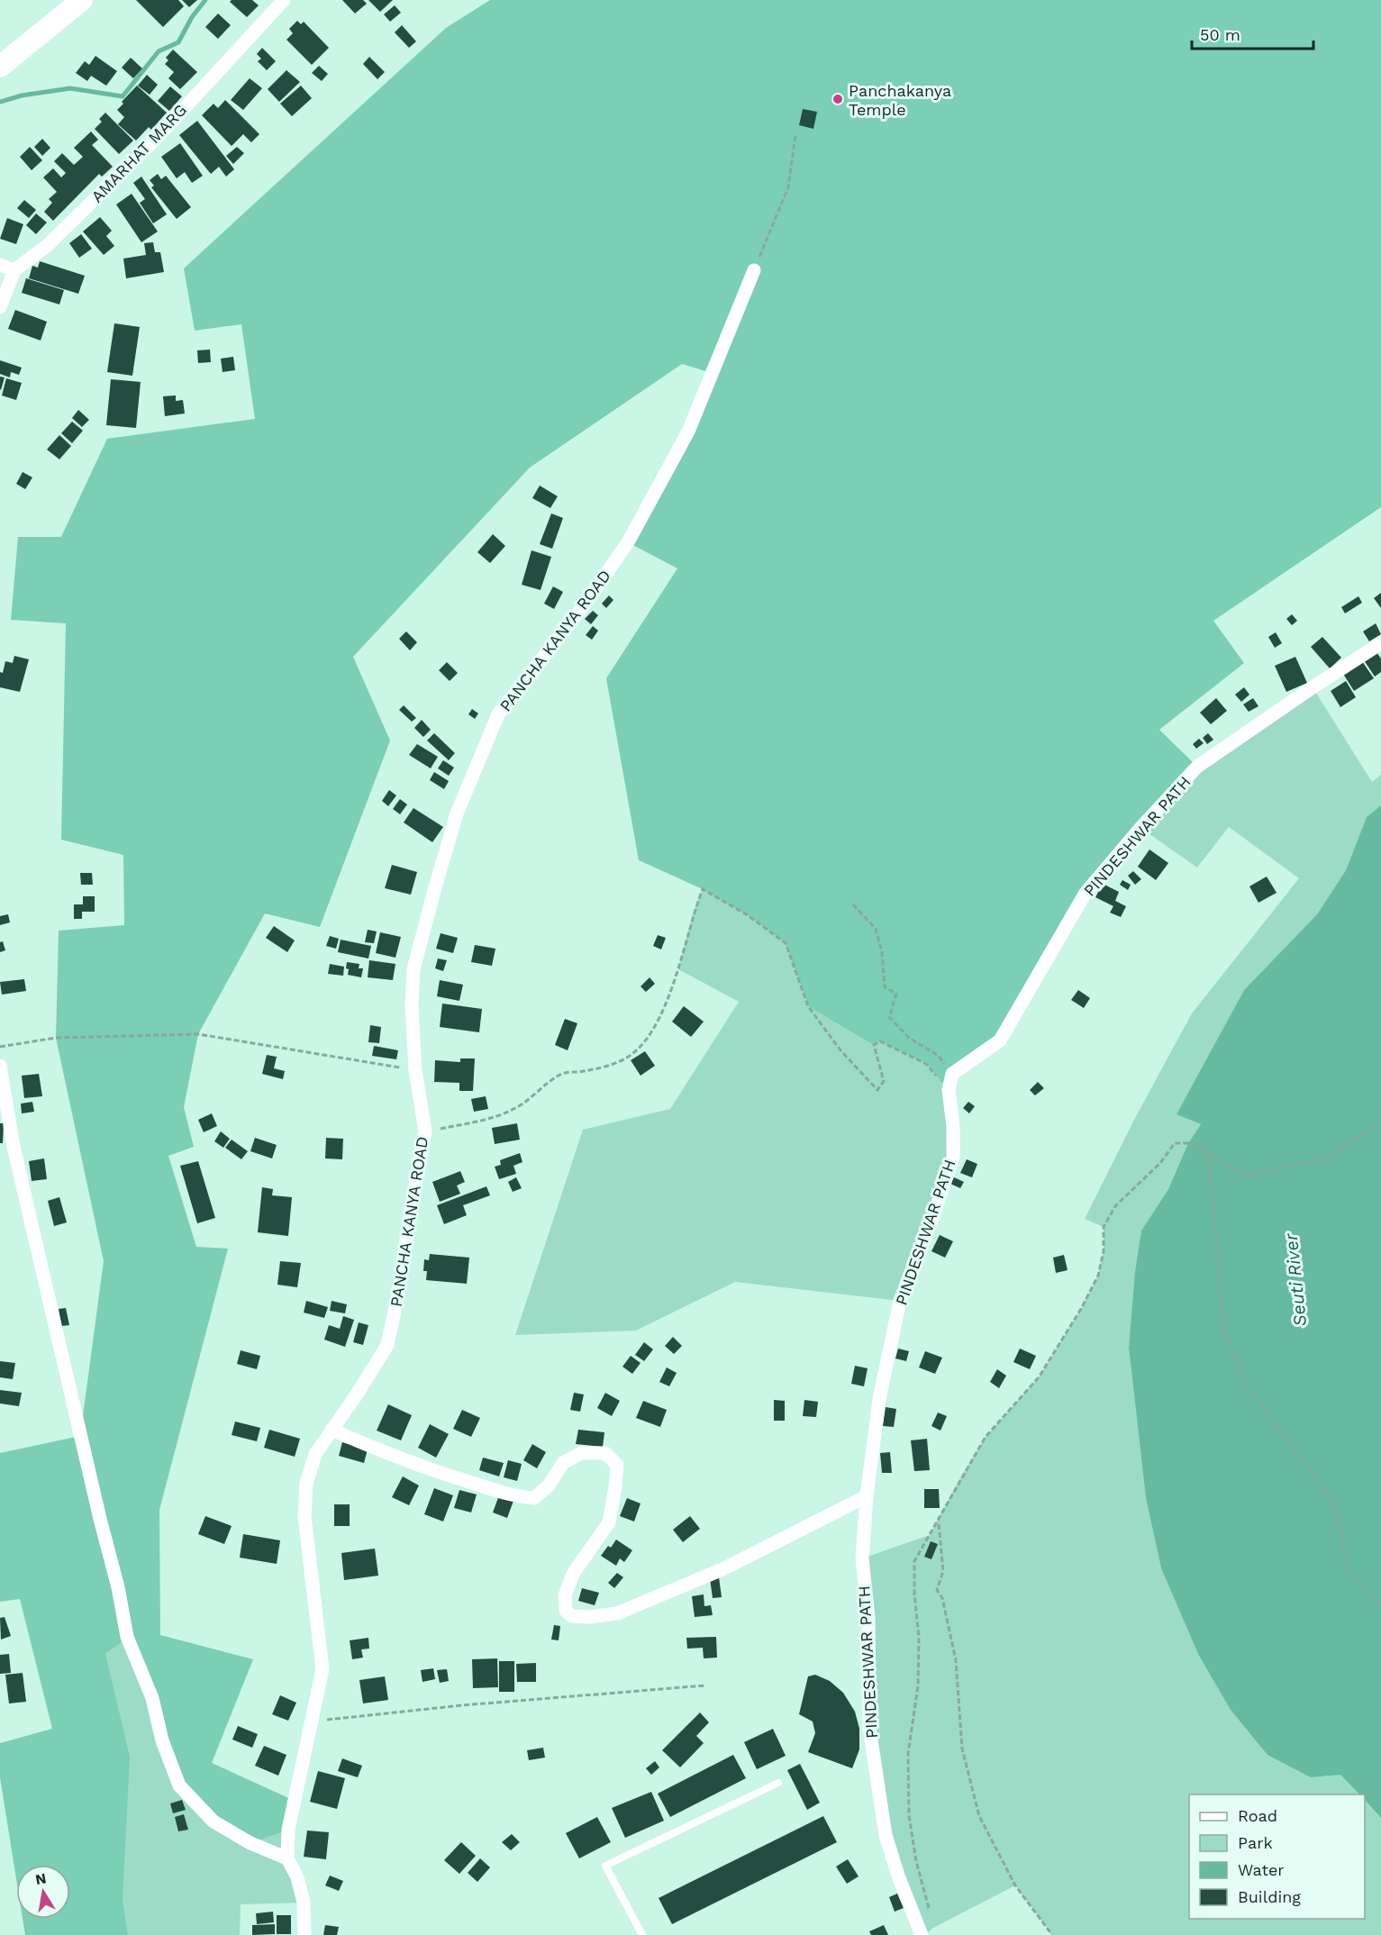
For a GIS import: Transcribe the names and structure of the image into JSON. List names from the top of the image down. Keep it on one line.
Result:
{"streets":{"street":["AMARHAT MARG","PANCHA KANYA ROAD","PINDESHWAR PATH"]},"water":["Seuti River"],"places":["Panchakanya Temple"],"legend":["Road","Park","Water","Building"],"scale_bar":"50 m","north":"top"}
